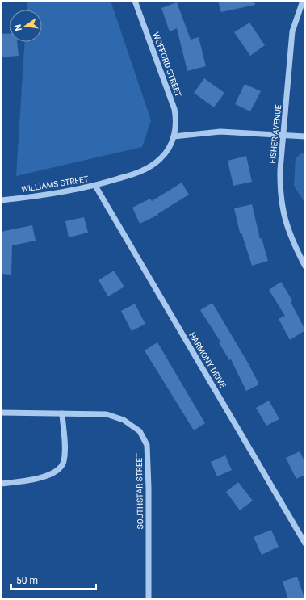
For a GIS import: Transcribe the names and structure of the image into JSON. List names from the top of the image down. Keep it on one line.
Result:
{"streets":{"street":["WOFFORD STREET","FISHER AVENUE","WILLIAMS STREET","HARMONY DRIVE","SOUTHSTAR STREET"]},"crossings":[["WOFFORD STREET","WILLIAMS STREET"],["WILLIAMS STREET","HARMONY DRIVE"]],"scale_bar":"50 m","north":"left"}
